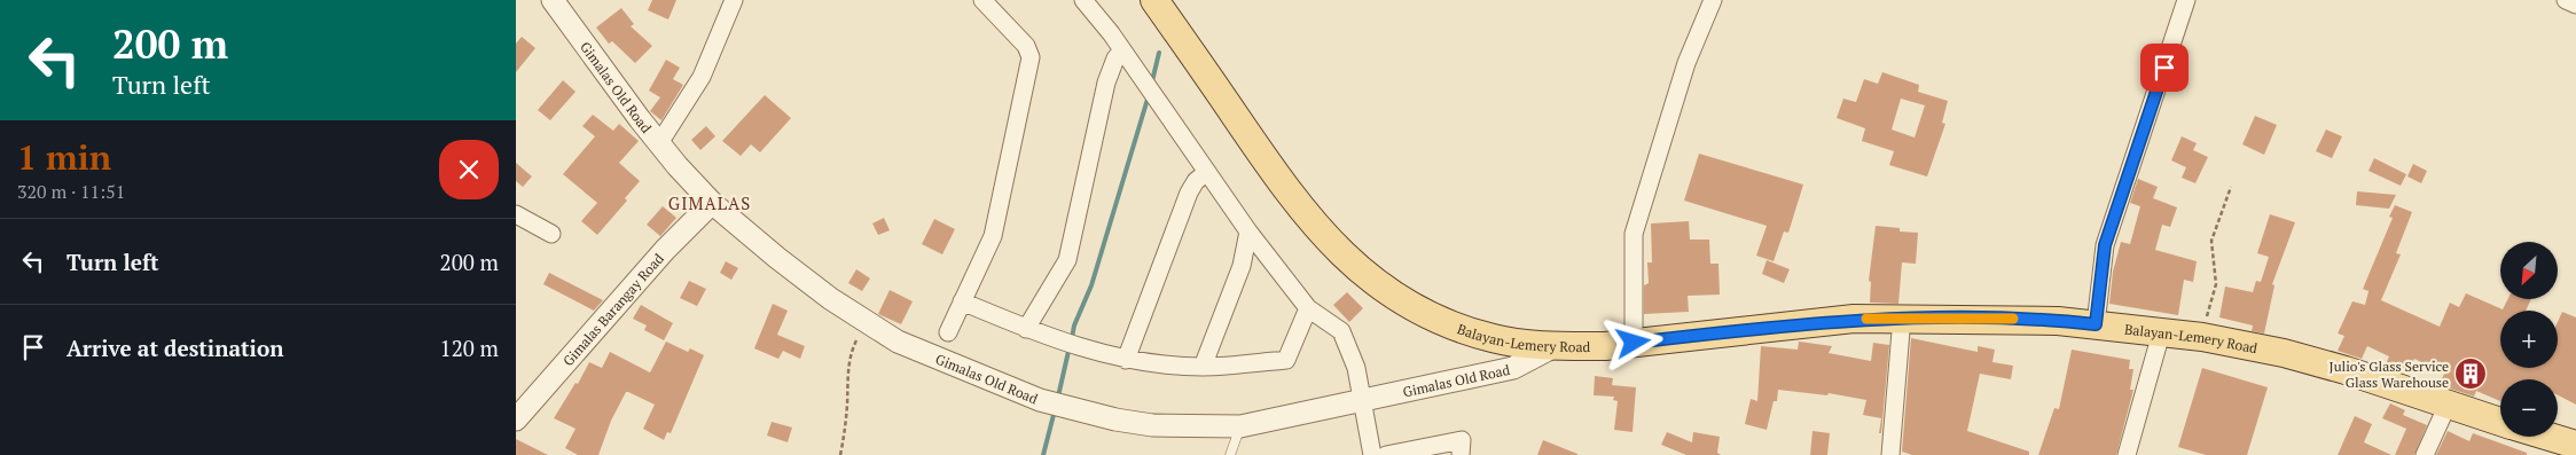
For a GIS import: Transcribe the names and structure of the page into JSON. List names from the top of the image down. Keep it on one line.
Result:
{"streets":{"main road":["Balayan-Lemery Road"],"street":["Gimalas Old Road","Gimalas Barangay Road"]},"crossings":[["Gimalas Old Road","Gimalas Barangay Road"],["Gimalas Old Road","Balayan-Lemery Road"]],"districts":["GIMALAS"],"places":{"building":["Julio's Glass Service Glass Warehouse"]},"north":"bottom left","page":{"turn":["200 m","Turn left"],"heading":["1 min","320 m · 11:51"],"list":[{"name":"Turn left","value":"200 m"},{"name":"Arrive at destination","value":"120 m"}],"map_buttons":["+","−"]}}
